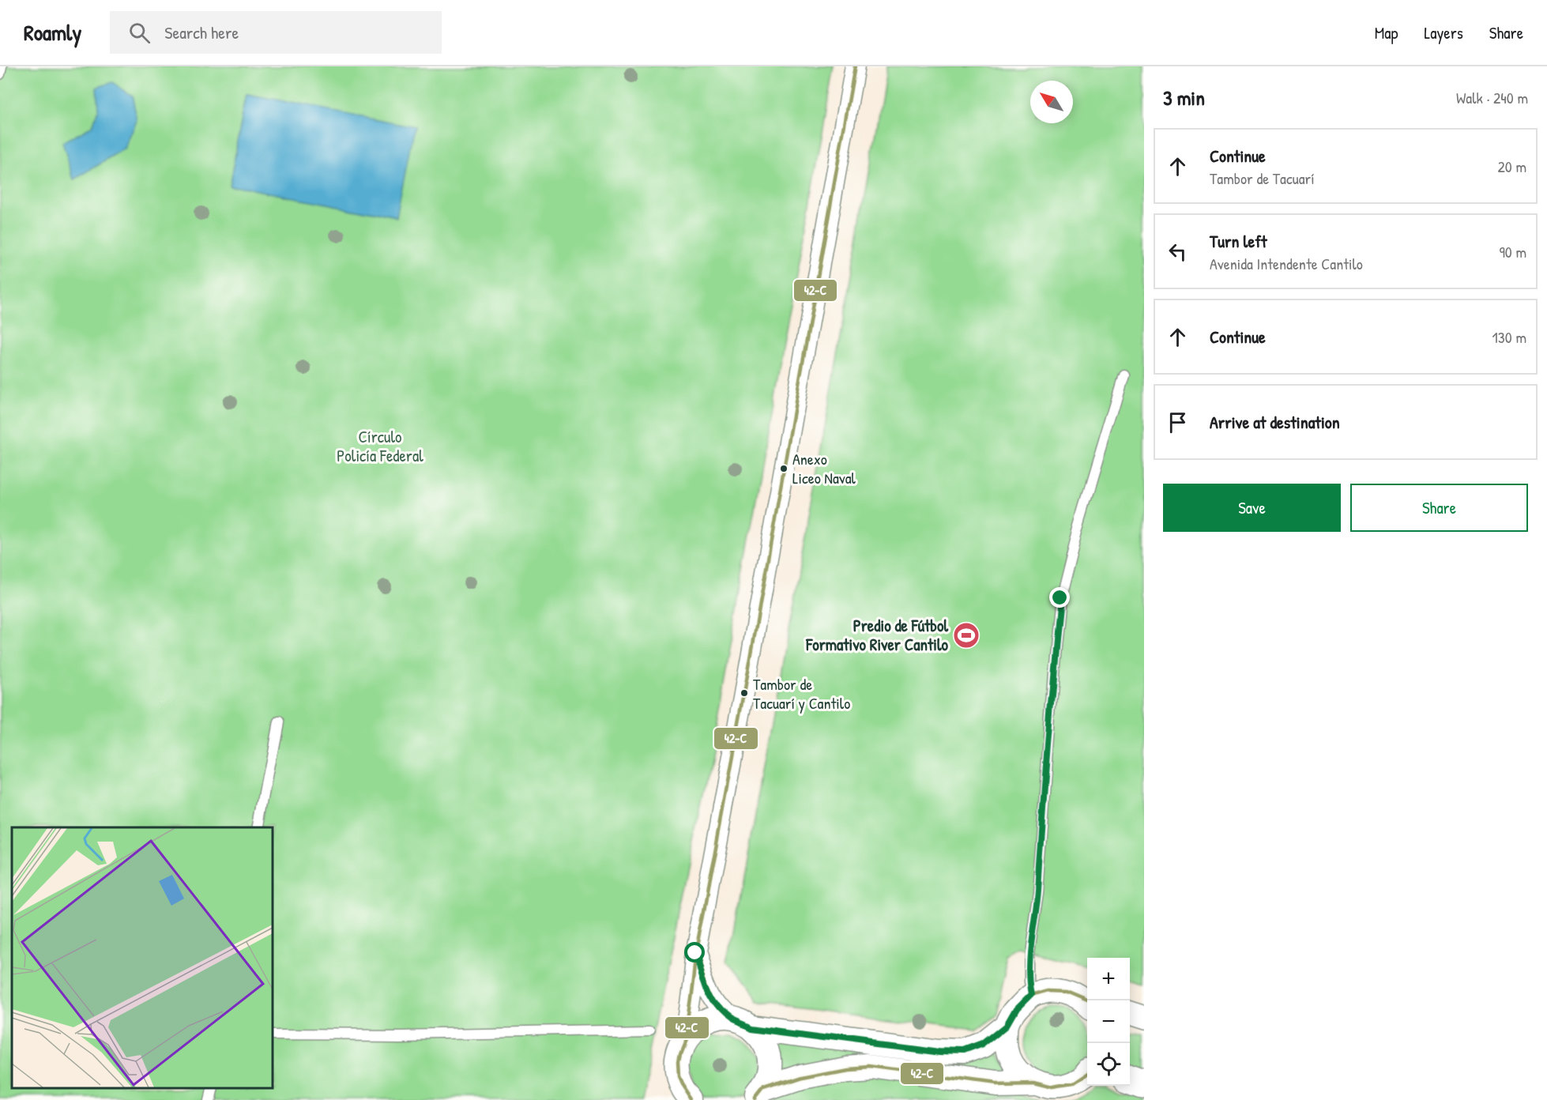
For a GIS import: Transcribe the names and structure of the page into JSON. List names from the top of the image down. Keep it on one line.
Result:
{"parks":["Círculo Policía Federal"],"places":{"other":["Anexo Liceo Naval","Tambor de Tacuarí y Cantilo"],"sports":["Predio de Fútbol Formativo River Cantilo"]},"lines":["transit line 42-C"],"north":"top left","page":{"header":"Roamly","search":"Search here","nav":["Map","Layers","Share"],"heading":["3 min","Walk · 240 m"],"list":[["Continue","Tambor de Tacuarí","20 m"],["Turn left","Avenida Intendente Cantilo","90 m"],["Continue","130 m"],"Arrive at destination"],"buttons":["Save","Share"],"map_buttons":["+","−"]}}
